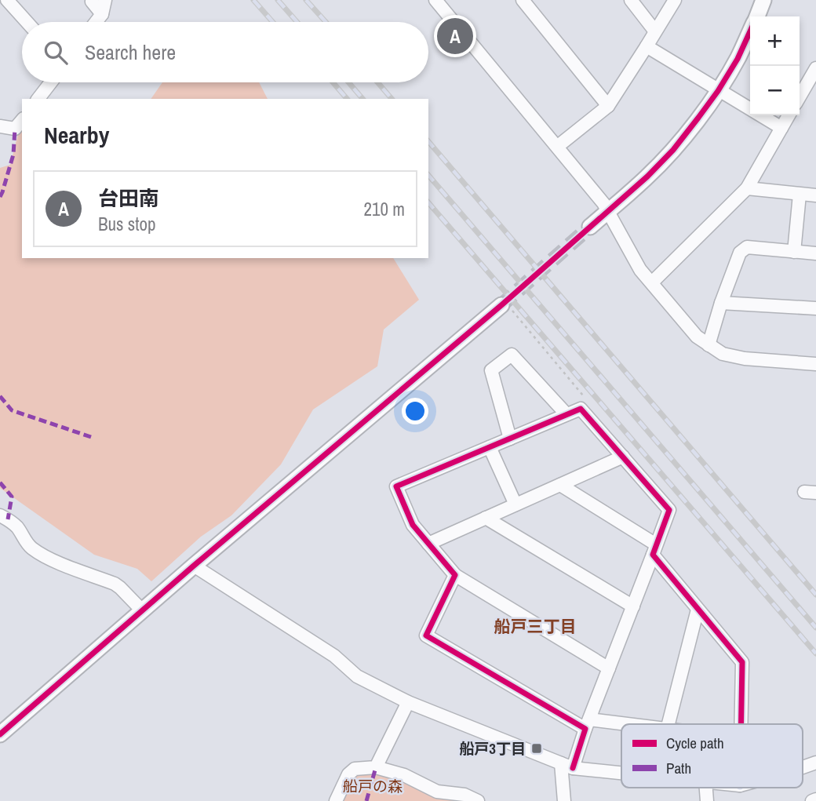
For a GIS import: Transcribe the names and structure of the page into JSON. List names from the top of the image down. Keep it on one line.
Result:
{"districts":["船戸三丁目"],"parks":["船戸の森"],"places":{"transit":["船戸3丁目"]},"legend":["Cycle path","Path"],"page":{"pins":"A","map_buttons":["+","−"],"search":"Search here","heading":"Nearby","list":[{"mark":"A","name":"台田南","note":"Bus stop","value":"210 m"}]}}
